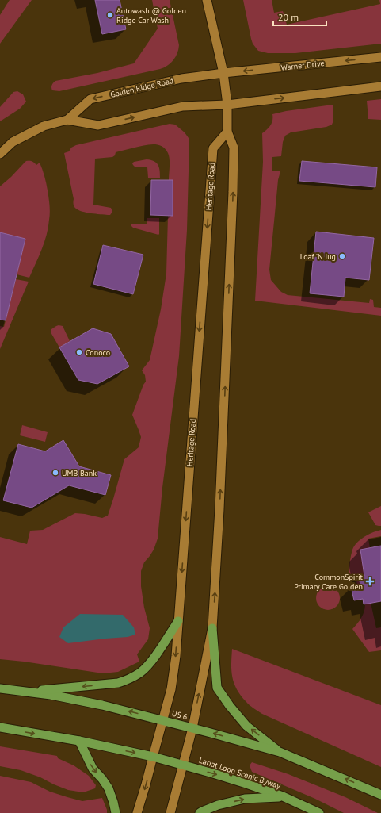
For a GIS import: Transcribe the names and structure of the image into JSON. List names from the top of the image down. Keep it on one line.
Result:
{"streets":{"highway":["US 6","Lariat Loop Scenic Byway"],"main road":["Warner Drive","Golden Ridge Road","Heritage Road"]},"crossings":[["Warner Drive","Golden Ridge Road"],["Heritage Road","US 6"],["Heritage Road","Lariat Loop Scenic Byway"]],"places":{"other":["Autowash @ Golden Ridge Car Wash","Loaf 'N Jug","Conoco","UMB Bank"],"health":["CommonSpirit Primary Care Golden"]},"scale_bar":"20 m"}
